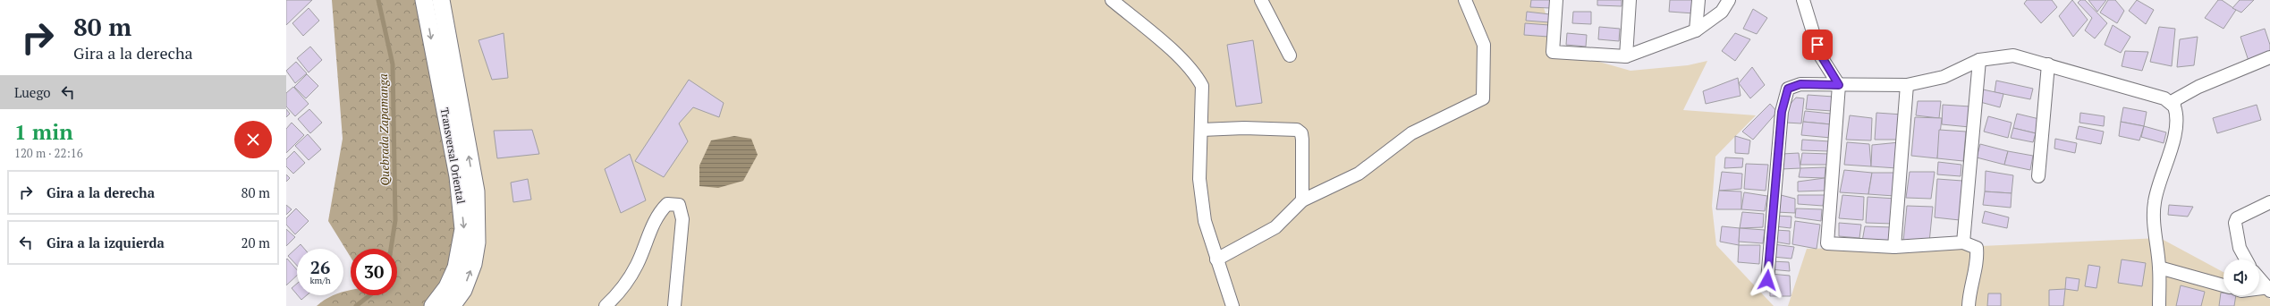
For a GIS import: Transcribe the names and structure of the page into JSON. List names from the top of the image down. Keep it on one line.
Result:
{"streets":{"main road":["Transversal Oriental"]},"water":["Quebrada Zapamanga"],"page":{"turn":["80 m","Gira a la derecha"],"then":"Luego","heading":["1 min","120 m · 22:16"],"list":[{"name":"Gira a la derecha","value":"80 m"},{"name":"Gira a la izquierda","value":"20 m"}],"speed":"26 km/h","limit":"30"}}
